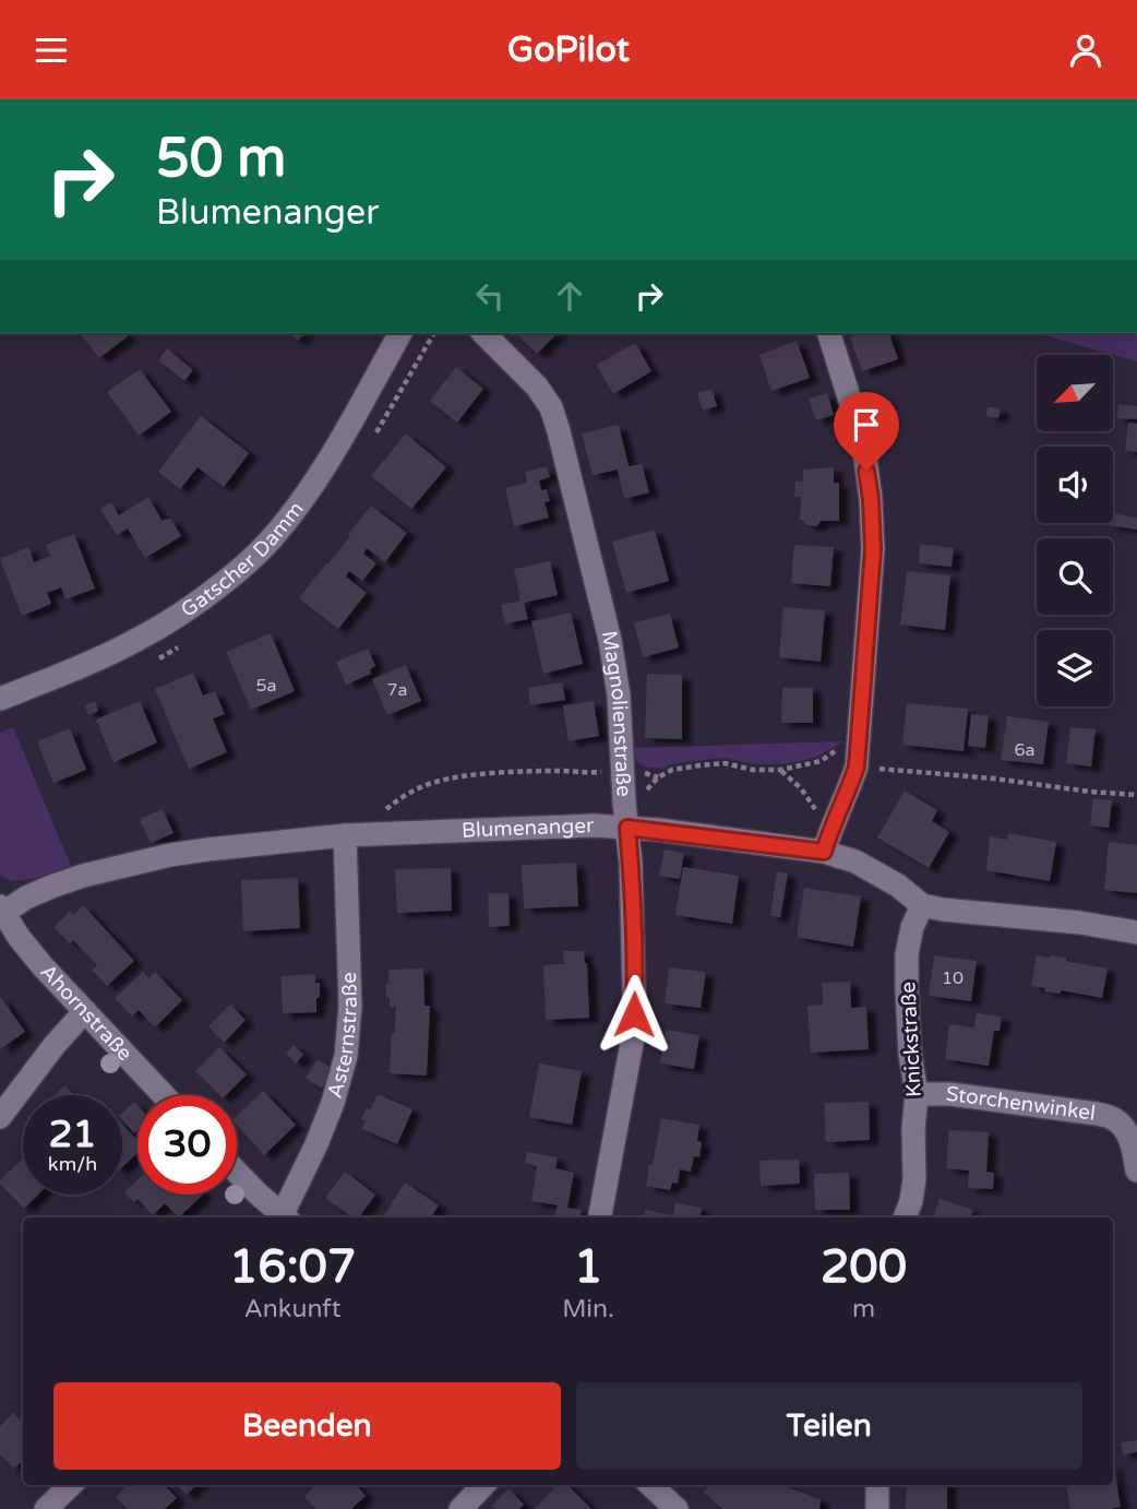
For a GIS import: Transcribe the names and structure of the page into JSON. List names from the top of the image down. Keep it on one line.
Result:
{"streets":{"street":["Gatscher Damm","Magnolienstraße","Blumenanger","Ahornstraße","Asternstraße","Knickstraße","Storchenwinkel"]},"crossings":[["Magnolienstraße","Blumenanger"],["Blumenanger","Ahornstraße"],["Blumenanger","Asternstraße"],["Blumenanger","Knickstraße"],["Knickstraße","Storchenwinkel"]],"house_numbers":["5a","7a","6a","10"],"north":"bottom left","page":{"header":"GoPilot","turn":["50 m","Blumenanger"],"speed":"21 km/h","limit":"30","eta":["16:07","Ankunft","1","Min.","200","m"],"buttons":["Beenden","Teilen"]}}
